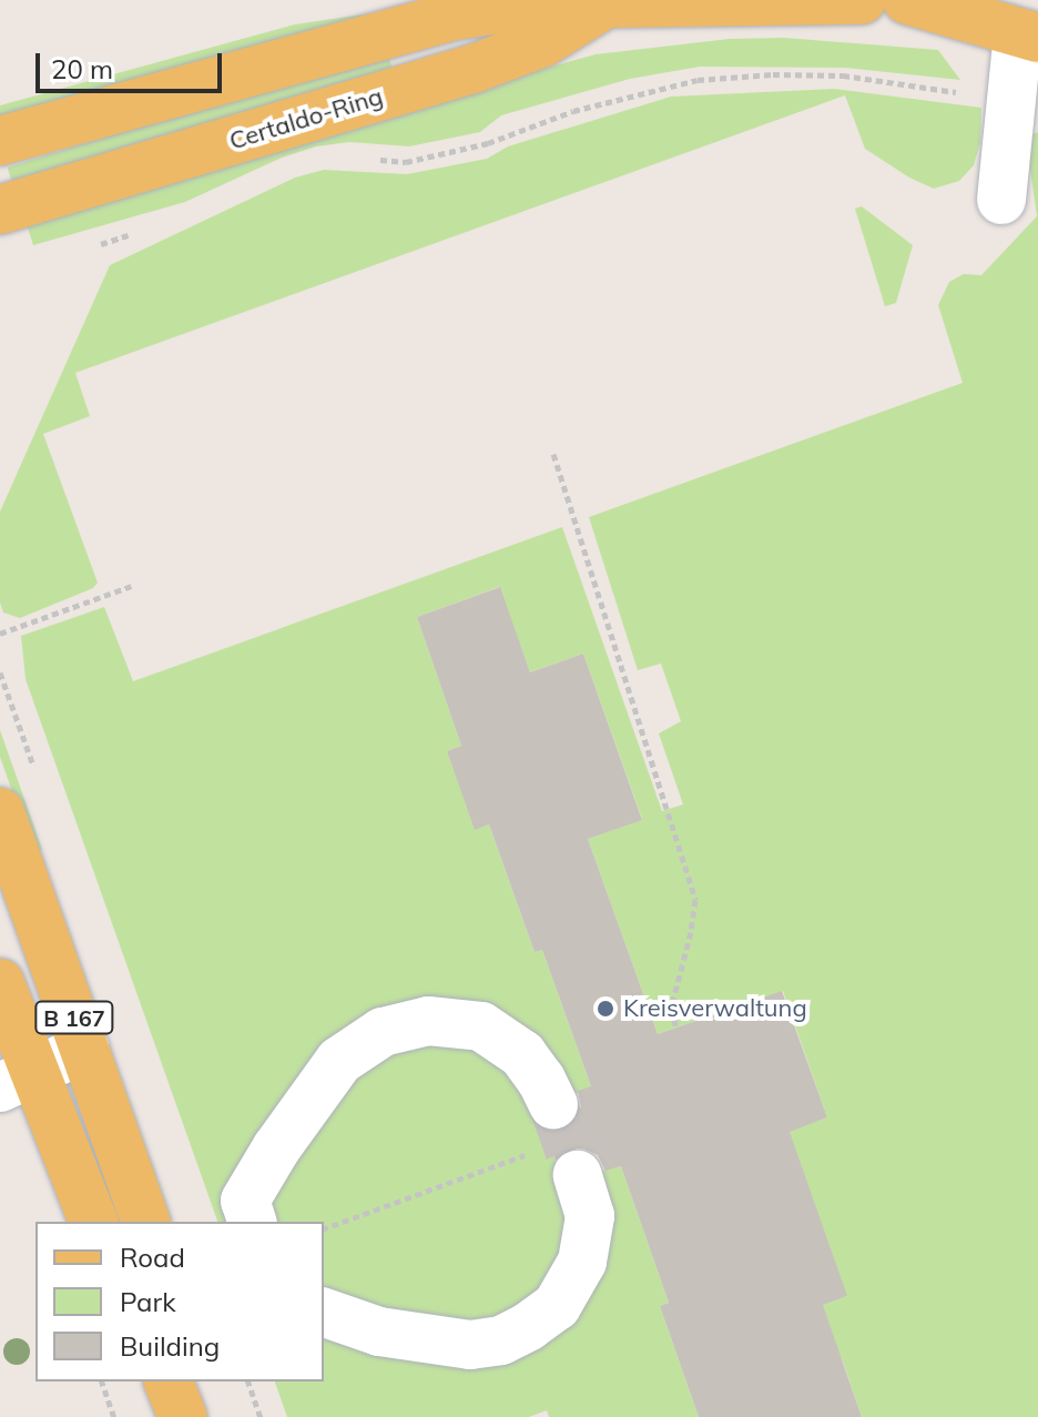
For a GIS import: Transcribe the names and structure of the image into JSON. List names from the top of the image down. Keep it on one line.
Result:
{"streets":{"main road":["Certaldo-Ring","B 167"]},"places":["Kreisverwaltung"],"legend":["Road","Park","Building"],"scale_bar":"20 m"}
